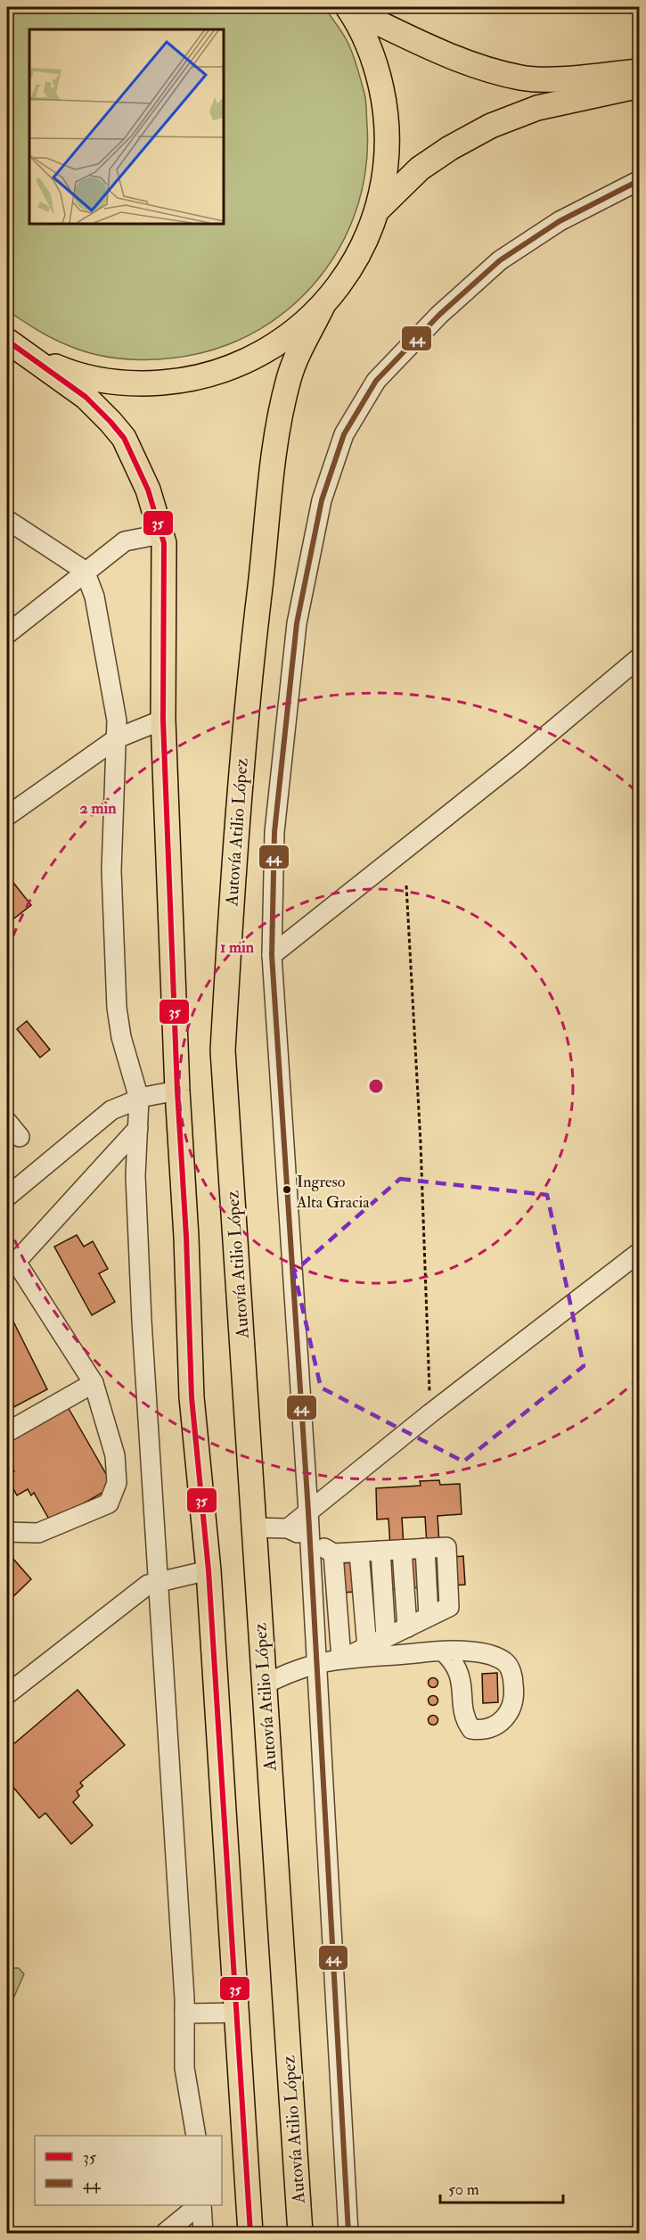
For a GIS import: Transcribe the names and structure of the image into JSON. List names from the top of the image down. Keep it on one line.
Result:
{"streets":{"main road":["Autovía Atilio López"]},"places":["Ingreso Alta Gracia"],"lines":["transit line 44","transit line 35"],"legend":["35","44"],"scale_bar":"50 m","rings":["2 min","1 min"]}
